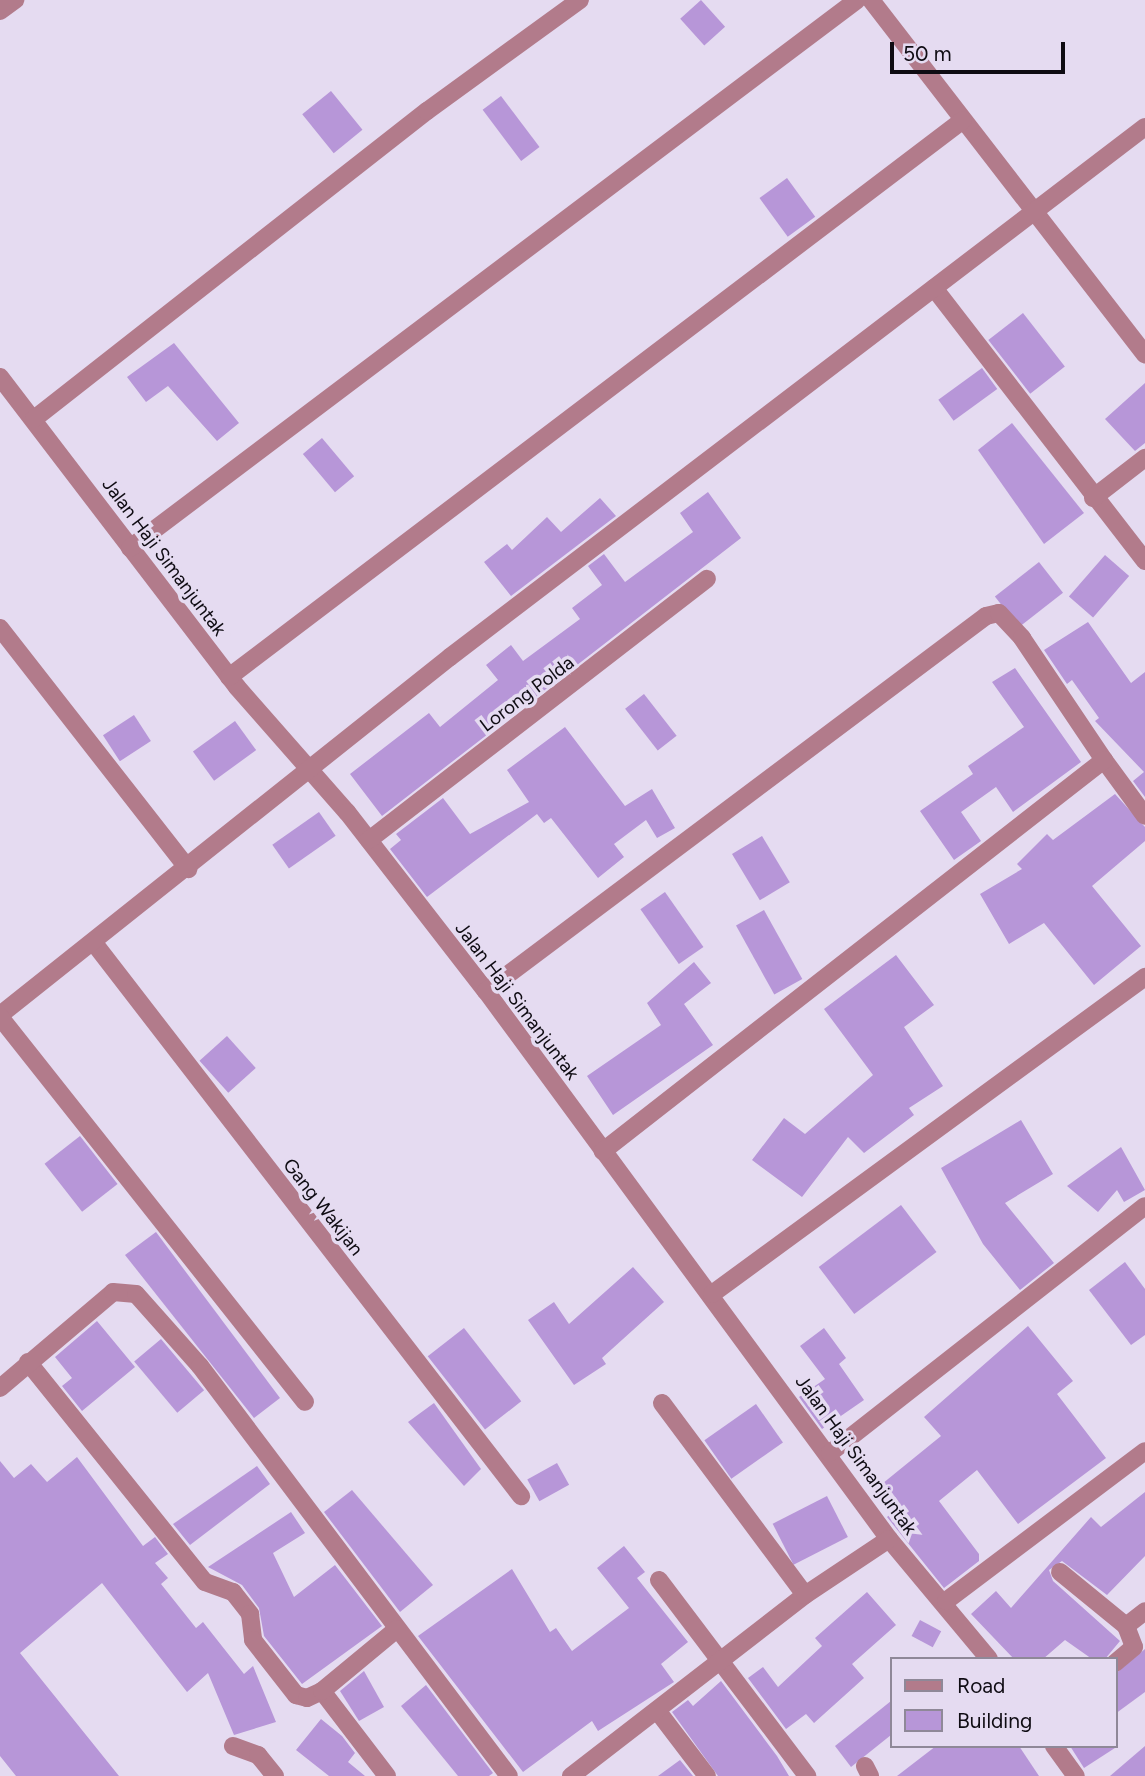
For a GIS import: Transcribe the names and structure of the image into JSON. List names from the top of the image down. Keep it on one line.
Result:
{"streets":{"street":["Jalan Haji Simanjuntak","Lorong Polda","Gang Wakijan"]},"crossings":[["Jalan Haji Simanjuntak","Lorong Polda"]],"legend":["Road","Building"],"scale_bar":"50 m"}
